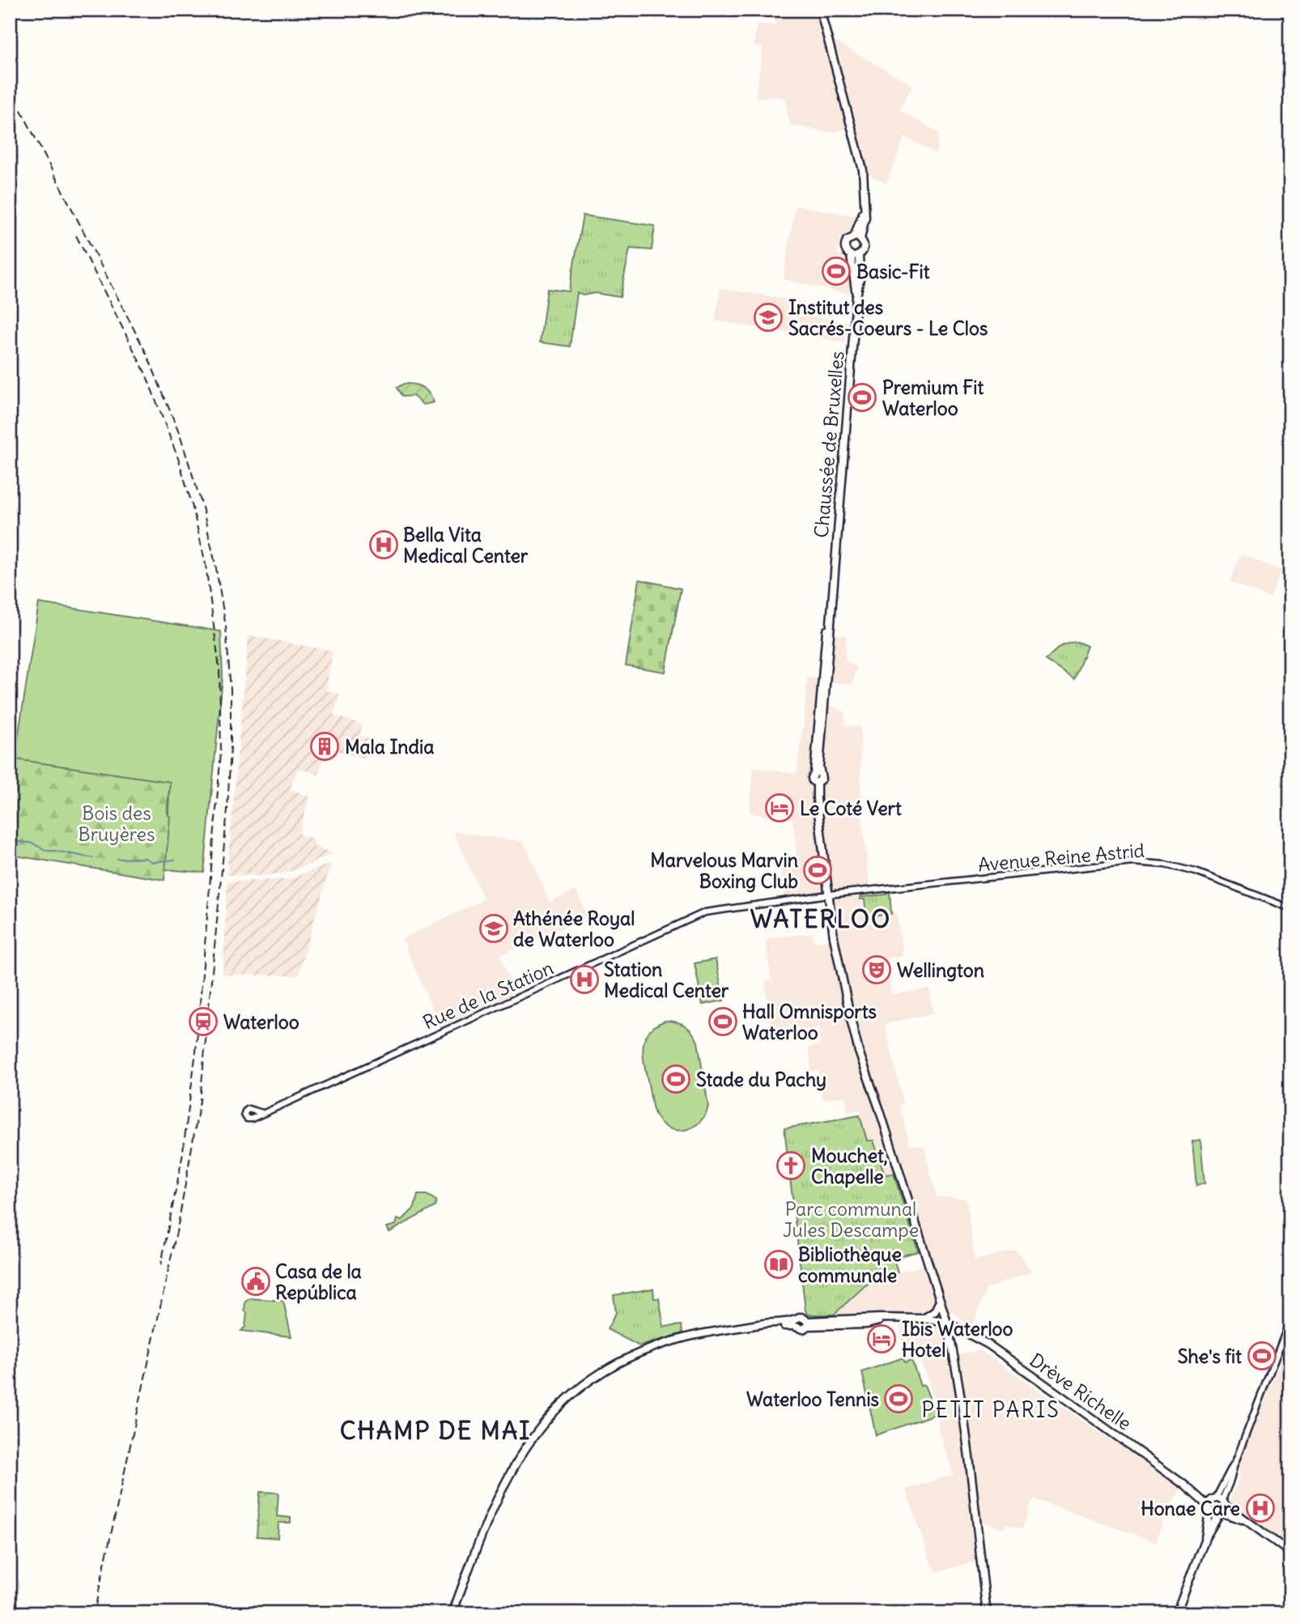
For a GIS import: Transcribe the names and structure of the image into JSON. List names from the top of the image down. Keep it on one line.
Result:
{"streets":{"main road":["Chaussée de Bruxelles","Drève Richelle"],"street":["Avenue Reine Astrid","Rue de la Station"]},"crossings":[["Chaussée de Bruxelles","Avenue Reine Astrid"],["Chaussée de Bruxelles","Rue de la Station"],["Chaussée de Bruxelles","Drève Richelle"],["Avenue Reine Astrid","Rue de la Station"]],"districts":["WATERLOO","PETIT PARIS","CHAMP DE MAI"],"parks":["Bois des Bruyères","Parc communal Jules Descampe"],"places":{"sports":["Basic-Fit","Premium Fit Waterloo","Marvelous Marvin Boxing Club","Hall Omnisports Waterloo","Stade du Pachy","She's fit","Waterloo Tennis"],"school or university":["Institut des Sacrés-Coeurs - Le Clos","Athénée Royal de Waterloo"],"hospital":["Bella Vita Medical Center","Station Medical Center","Honae Care"],"building":["Mala India"],"hotel":["Le Coté Vert","Ibis Waterloo Hotel"],"theatre":["Wellington"],"station":["Waterloo"],"church":["Mouchet, Chapelle"],"library":["Bibliothèque communale"],"public building":["Casa de la República"]}}
